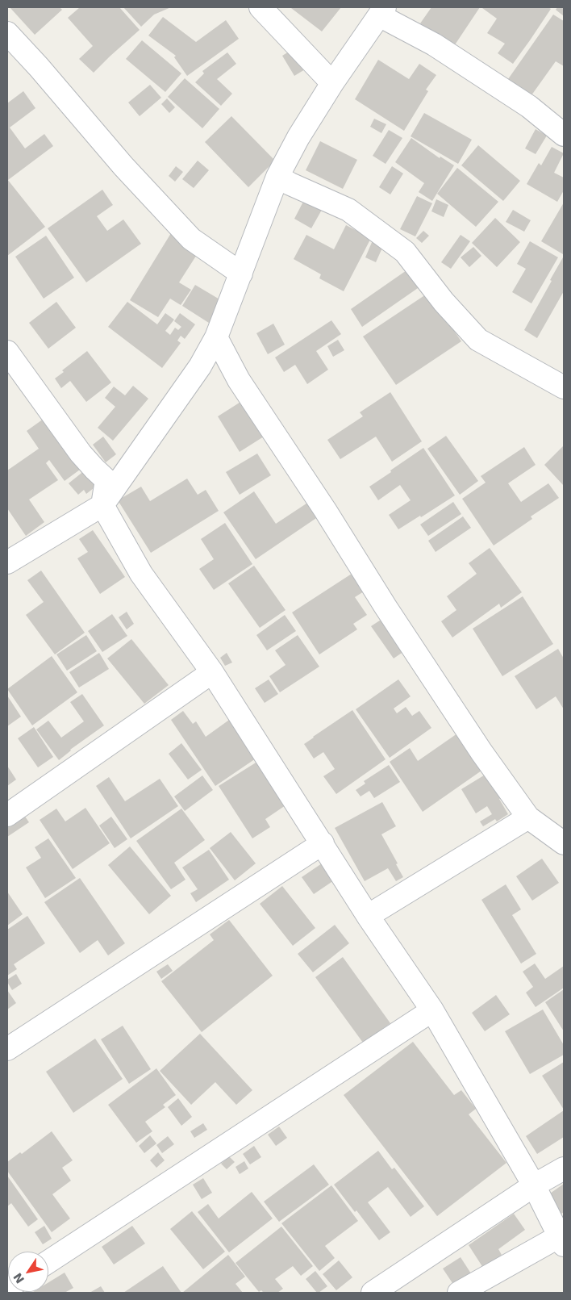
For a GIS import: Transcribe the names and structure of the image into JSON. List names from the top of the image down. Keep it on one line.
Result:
{"north":"bottom left"}
